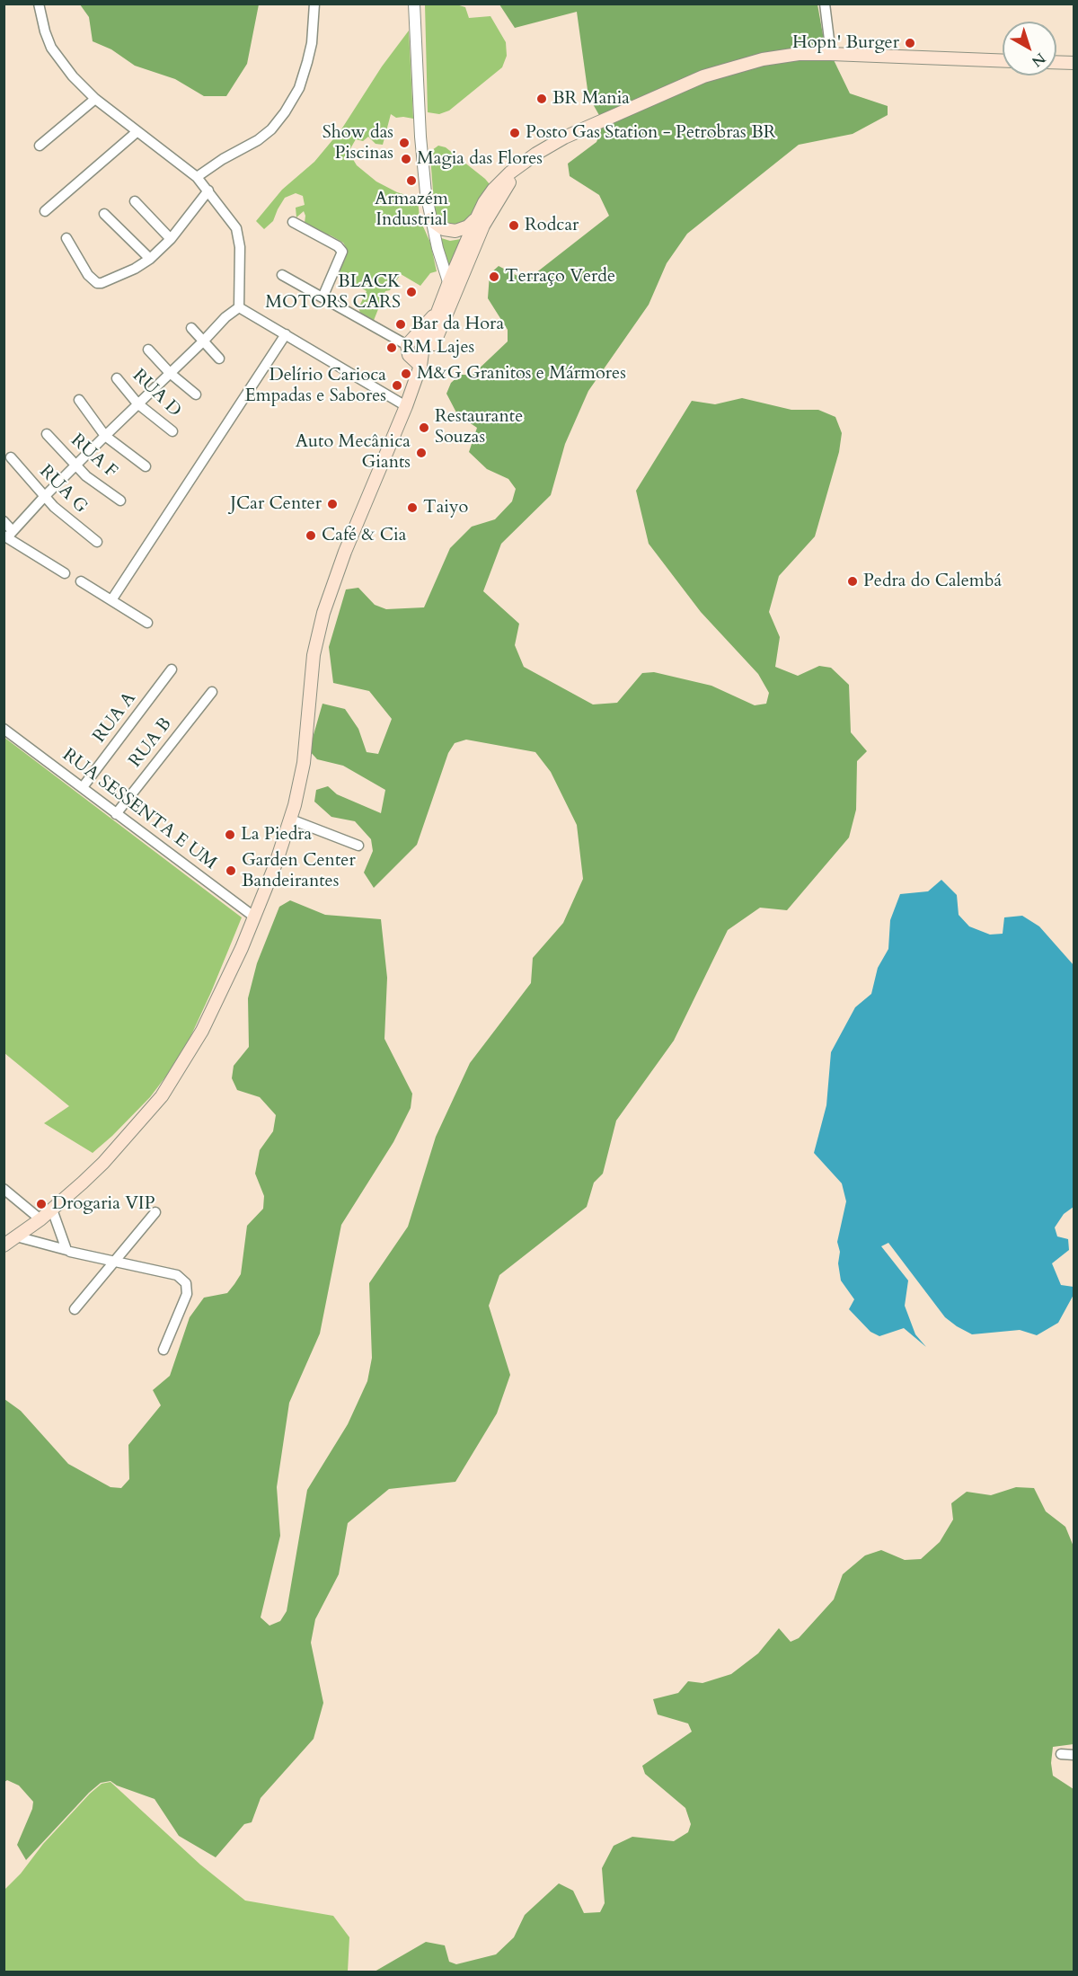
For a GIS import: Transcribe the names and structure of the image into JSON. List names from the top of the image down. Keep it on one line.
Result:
{"streets":{"street":["RUA D","RUA F","RUA G","RUA A","RUA B","RUA SESSENTA E UM"]},"crossings":[["RUA A","RUA SESSENTA E UM"],["RUA B","RUA SESSENTA E UM"]],"places":["Hopn' Burger","BR Mania","Posto Gas Station - Petrobras BR","Show das Piscinas","Magia das Flores","Armazém Industrial","Rodcar","Terraço Verde","BLACK MOTORS CARS","Bar da Hora","RM Lajes","M&G Granitos e Mármores","Delírio Carioca Empadas e Sabores","Restaurante Souzas","Auto Mecânica Giants","JCar Center","Taiyo","Café & Cia","Pedra do Calembá","La Piedra","Garden Center Bandeirantes","Drogaria VIP"],"north":"bottom right"}
